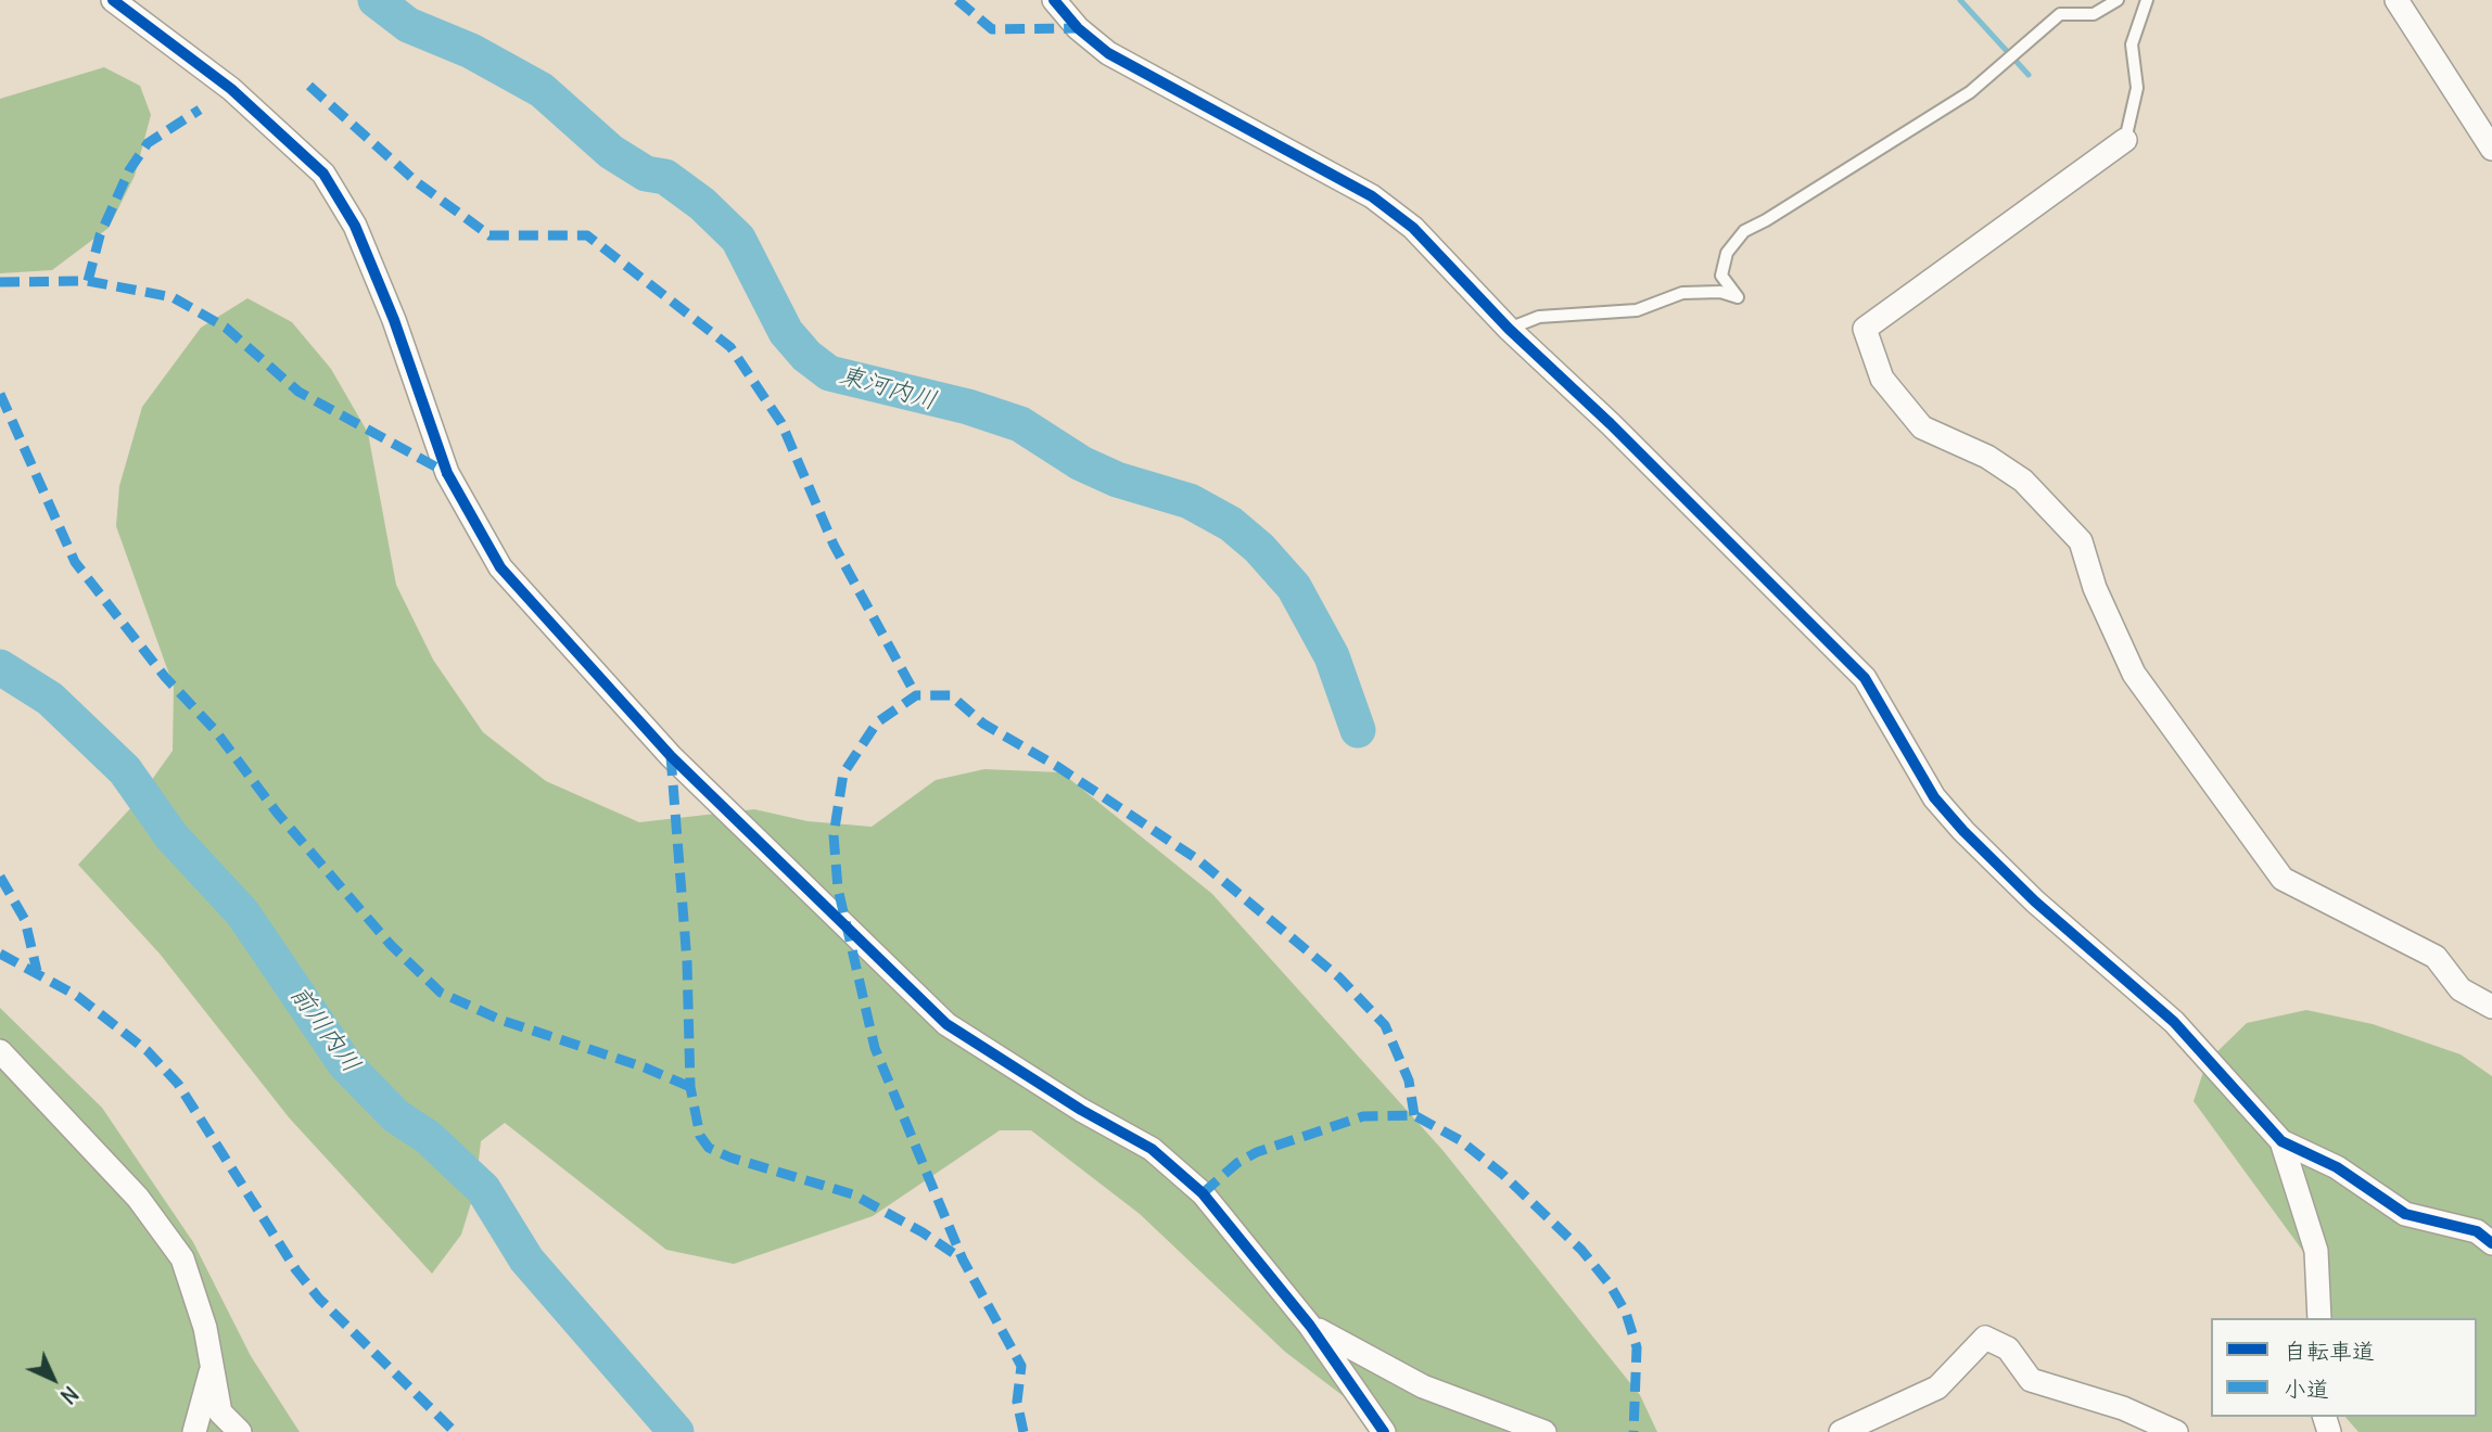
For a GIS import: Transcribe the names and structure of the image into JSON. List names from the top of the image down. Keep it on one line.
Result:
{"water":["東河内川","前川内川"],"legend":["自転車道","小道"],"north":"bottom right"}
